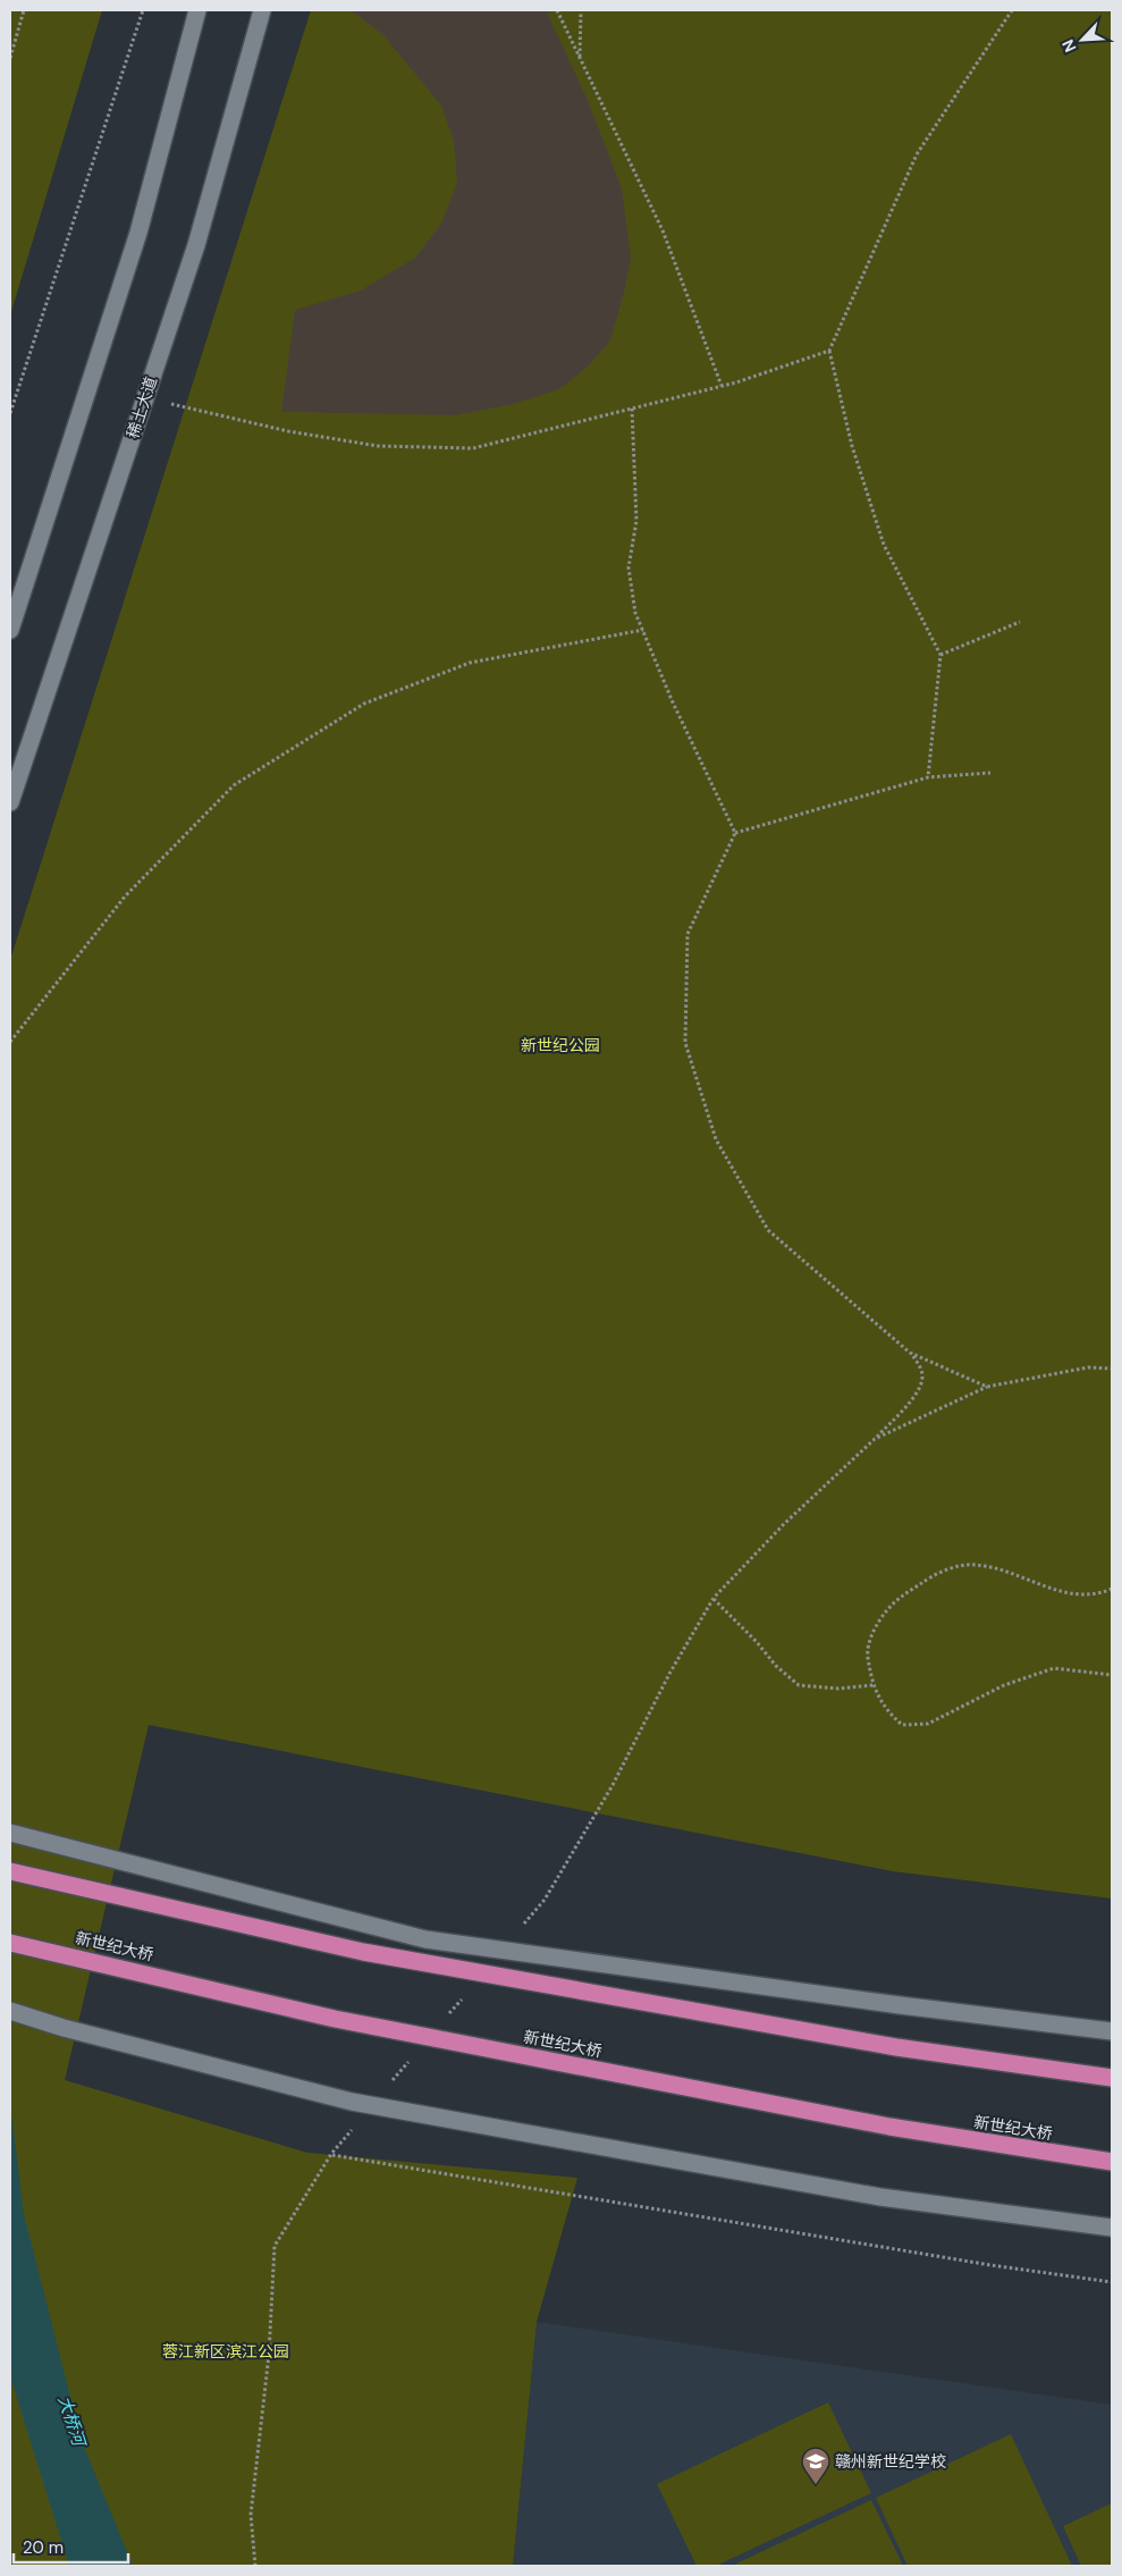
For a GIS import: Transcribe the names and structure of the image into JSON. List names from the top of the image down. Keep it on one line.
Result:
{"streets":{"highway":["新世纪大桥"],"street":["稀土大道"]},"water":["大桥河"],"parks":["新世纪公园","蓉江新区滨江公园"],"places":{"school or university":["赣州新世纪学校"]},"scale_bar":"20 m","north":"bottom left"}
